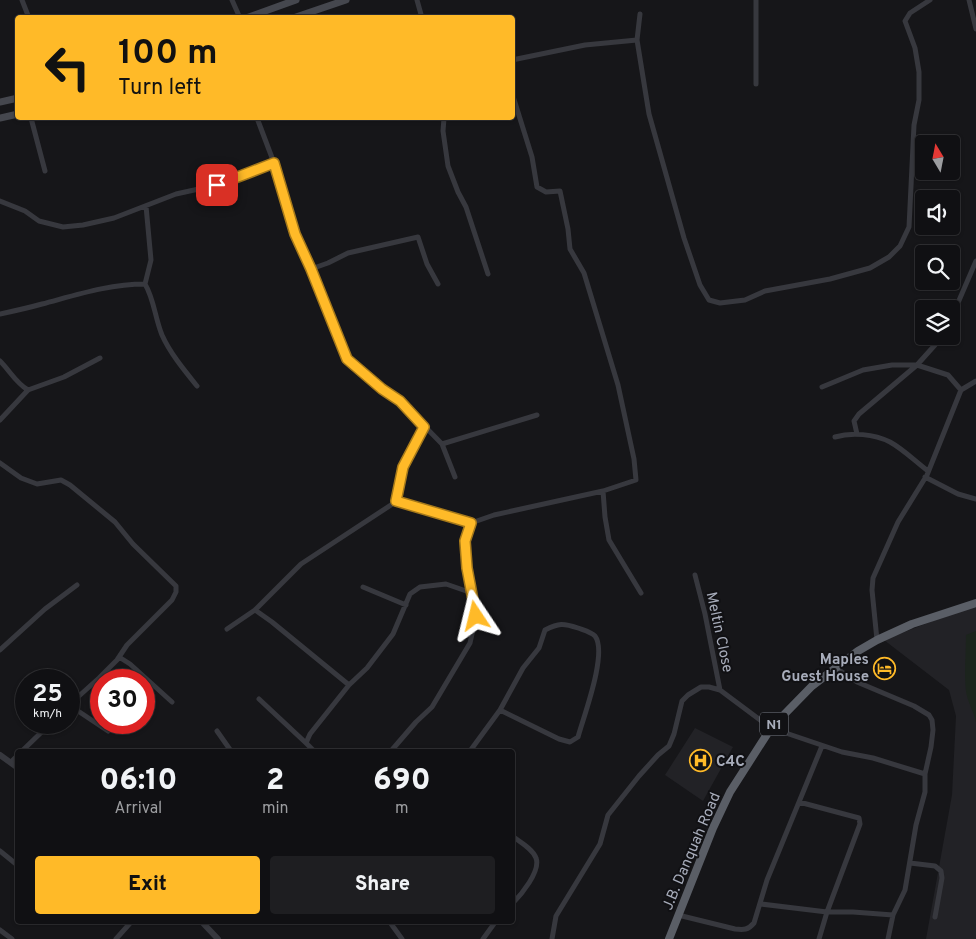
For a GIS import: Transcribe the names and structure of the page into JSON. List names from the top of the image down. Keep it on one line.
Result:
{"streets":{"highway":["N1","J.B. Danquah Road"],"street":["Meltin Close"]},"crossings":[["Meltin Close","J.B. Danquah Road"]],"places":{"hotel":["Maples Guest House"],"hospital":["C4C"]},"north":"top","page":{"turn":["100 m","Turn left"],"speed":"25 km/h","limit":"30","eta":["06:10","Arrival","2","min","690","m"],"buttons":["Exit","Share"]}}
